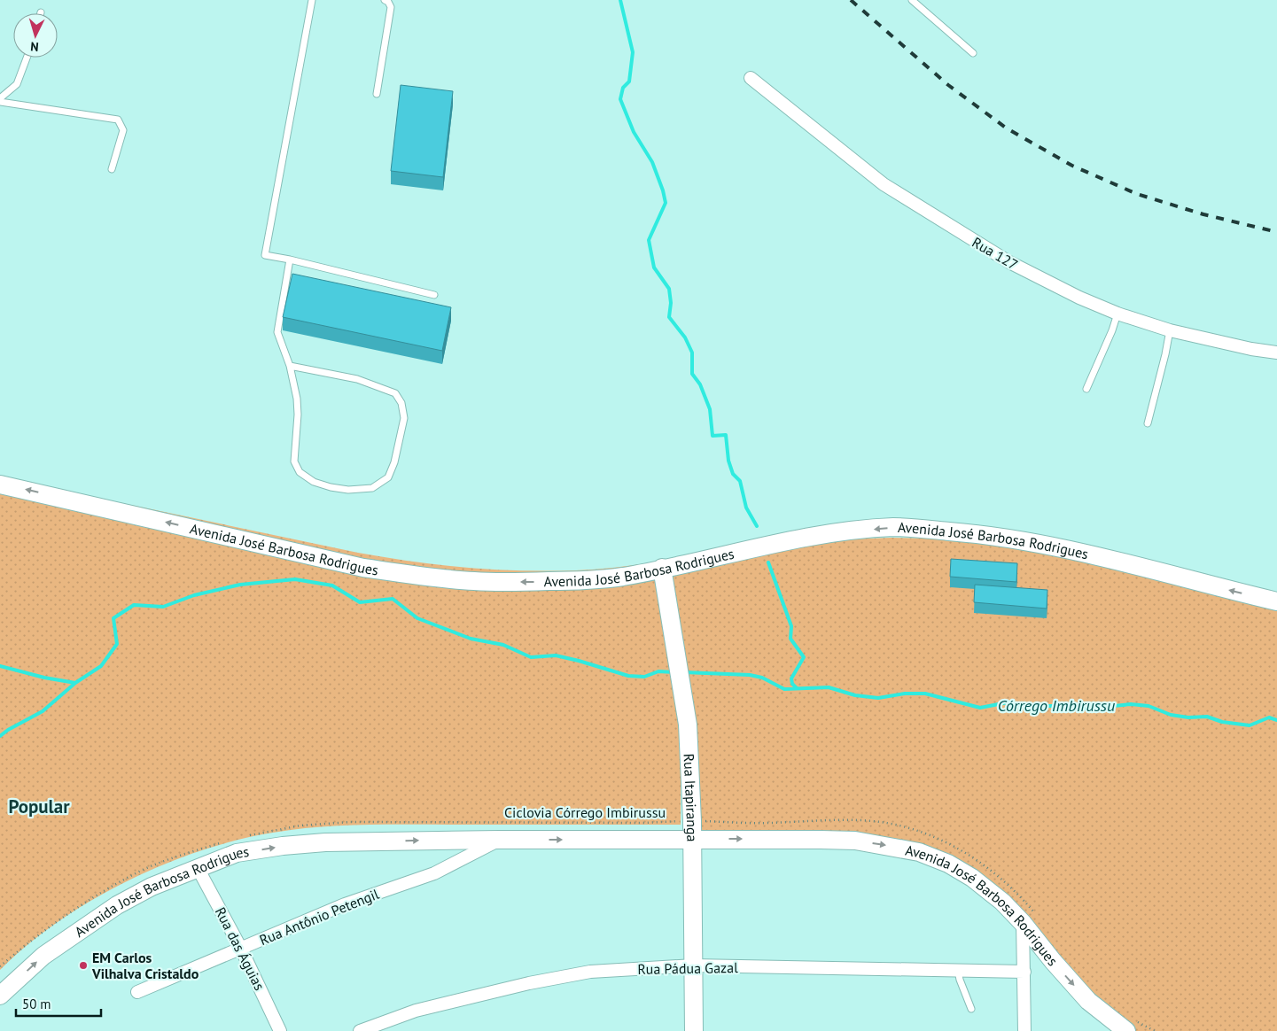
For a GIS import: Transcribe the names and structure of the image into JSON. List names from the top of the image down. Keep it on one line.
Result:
{"streets":{"main road":["Avenida José Barbosa Rodrigues","Rua Itapiranga"],"street":["Rua 127","Rua Antônio Petengil","Rua das Águias","Rua Pádua Gazal"],"path":["Ciclovia Córrego Imbirussu"]},"crossings":[["Avenida José Barbosa Rodrigues","Rua Itapiranga"],["Avenida José Barbosa Rodrigues","Ciclovia Córrego Imbirussu"],["Avenida José Barbosa Rodrigues","Rua Antônio Petengil"],["Avenida José Barbosa Rodrigues","Rua das Águias"],["Rua Itapiranga","Ciclovia Córrego Imbirussu"],["Rua Itapiranga","Rua Pádua Gazal"],["Rua Antônio Petengil","Rua das Águias"]],"districts":["Popular"],"water":["Córrego Imbirussu"],"places":["EM Carlos Vilhalva Cristaldo"],"scale_bar":"50 m","north":"bottom"}
